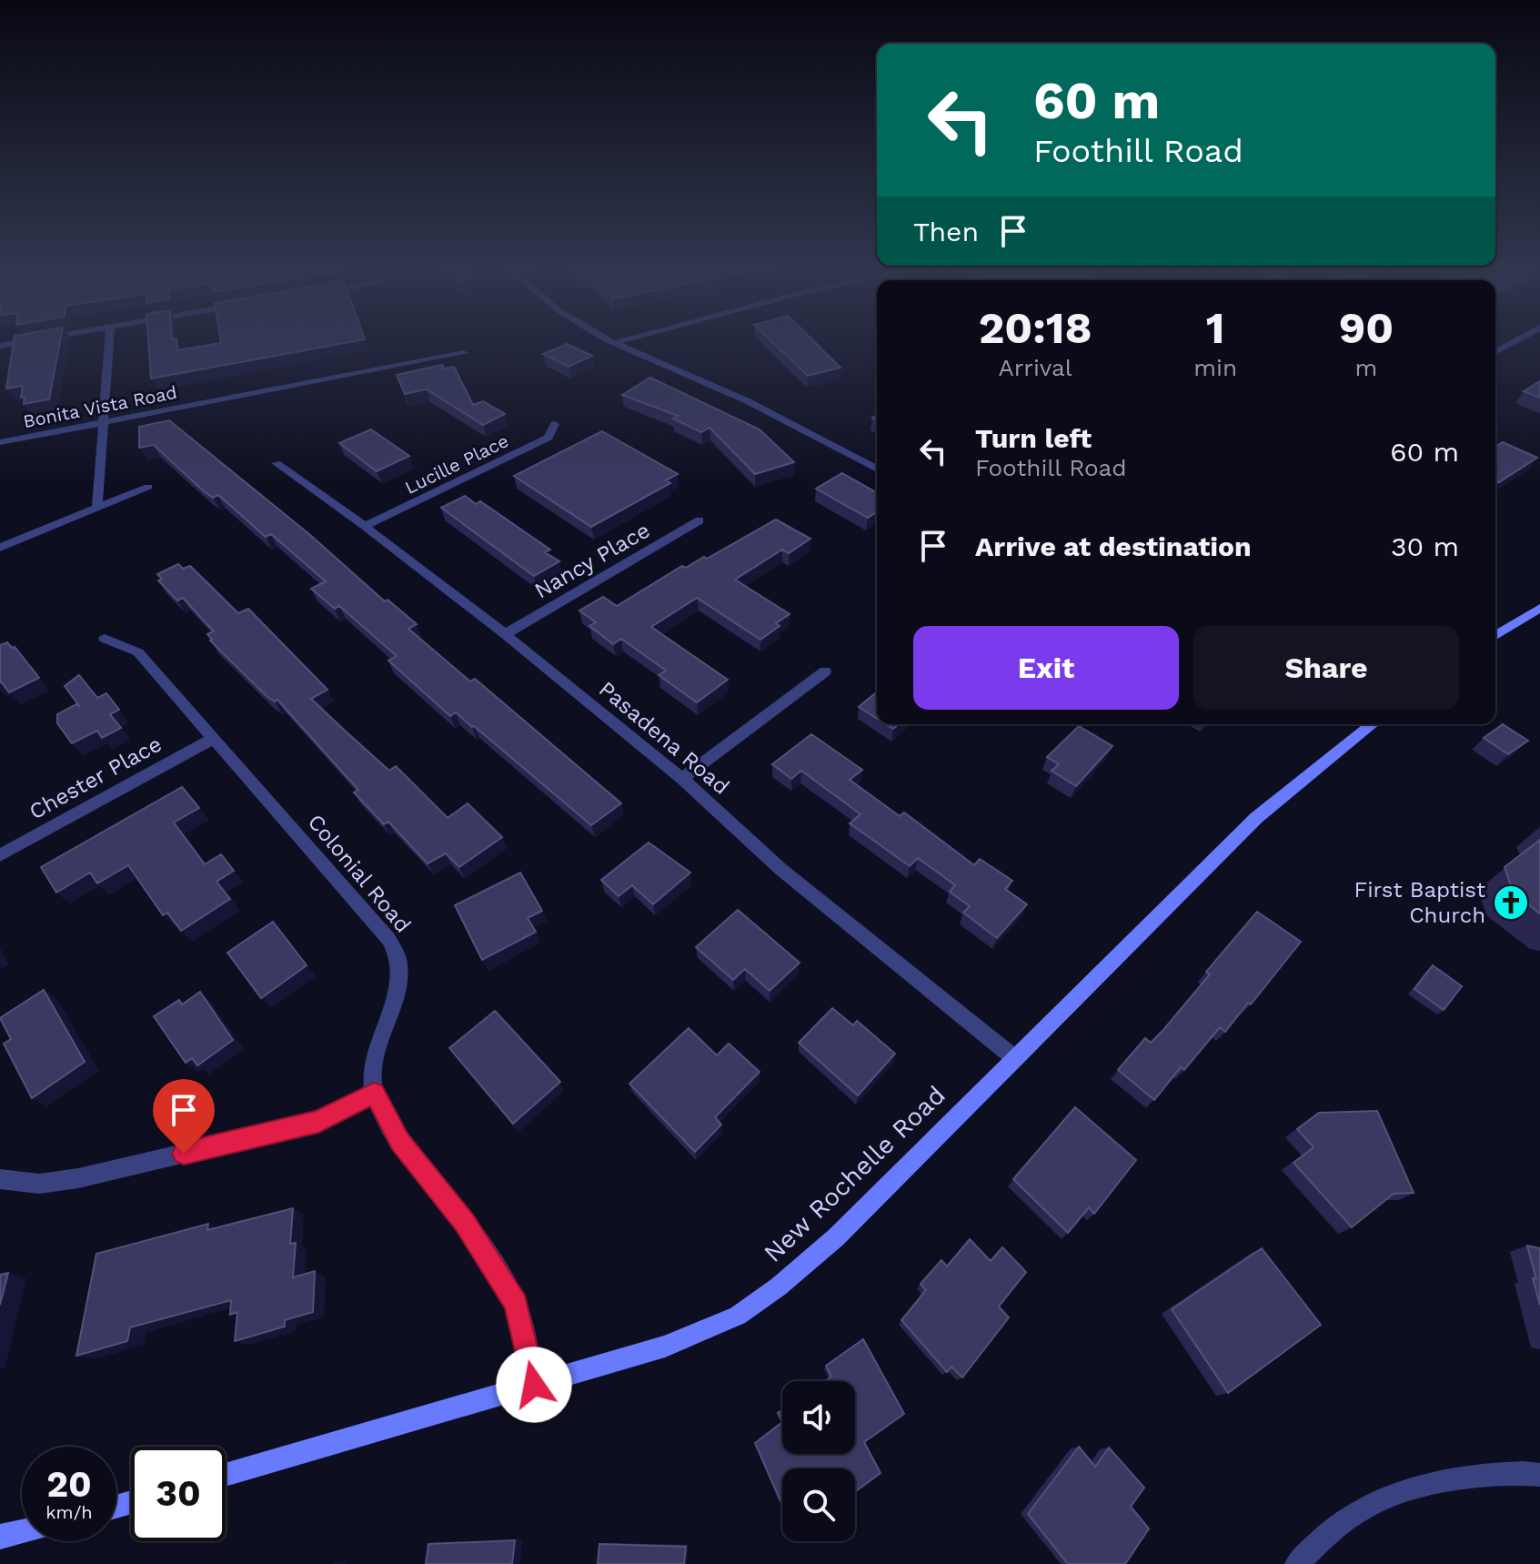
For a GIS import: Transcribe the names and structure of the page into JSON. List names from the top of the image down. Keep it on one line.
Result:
{"streets":{"main road":["New Rochelle Road"],"street":["Bonita Vista Road","Lucille Place","Nancy Place","Pasadena Road","Chester Place","Colonial Road"]},"crossings":[["Lucille Place","Pasadena Road"],["Nancy Place","Pasadena Road"],["Pasadena Road","New Rochelle Road"],["Chester Place","Colonial Road"]],"places":{"church":["First Baptist Church"]},"page":{"turn":["60 m","Foothill Road"],"then":"Then","eta":["20:18","Arrival","1","min","90","m"],"list":[{"name":"Turn left","note":"Foothill Road","value":"60 m"},{"name":"Arrive at destination","value":"30 m"}],"buttons":["Exit","Share"],"speed":"20 km/h","limit":"30"}}
